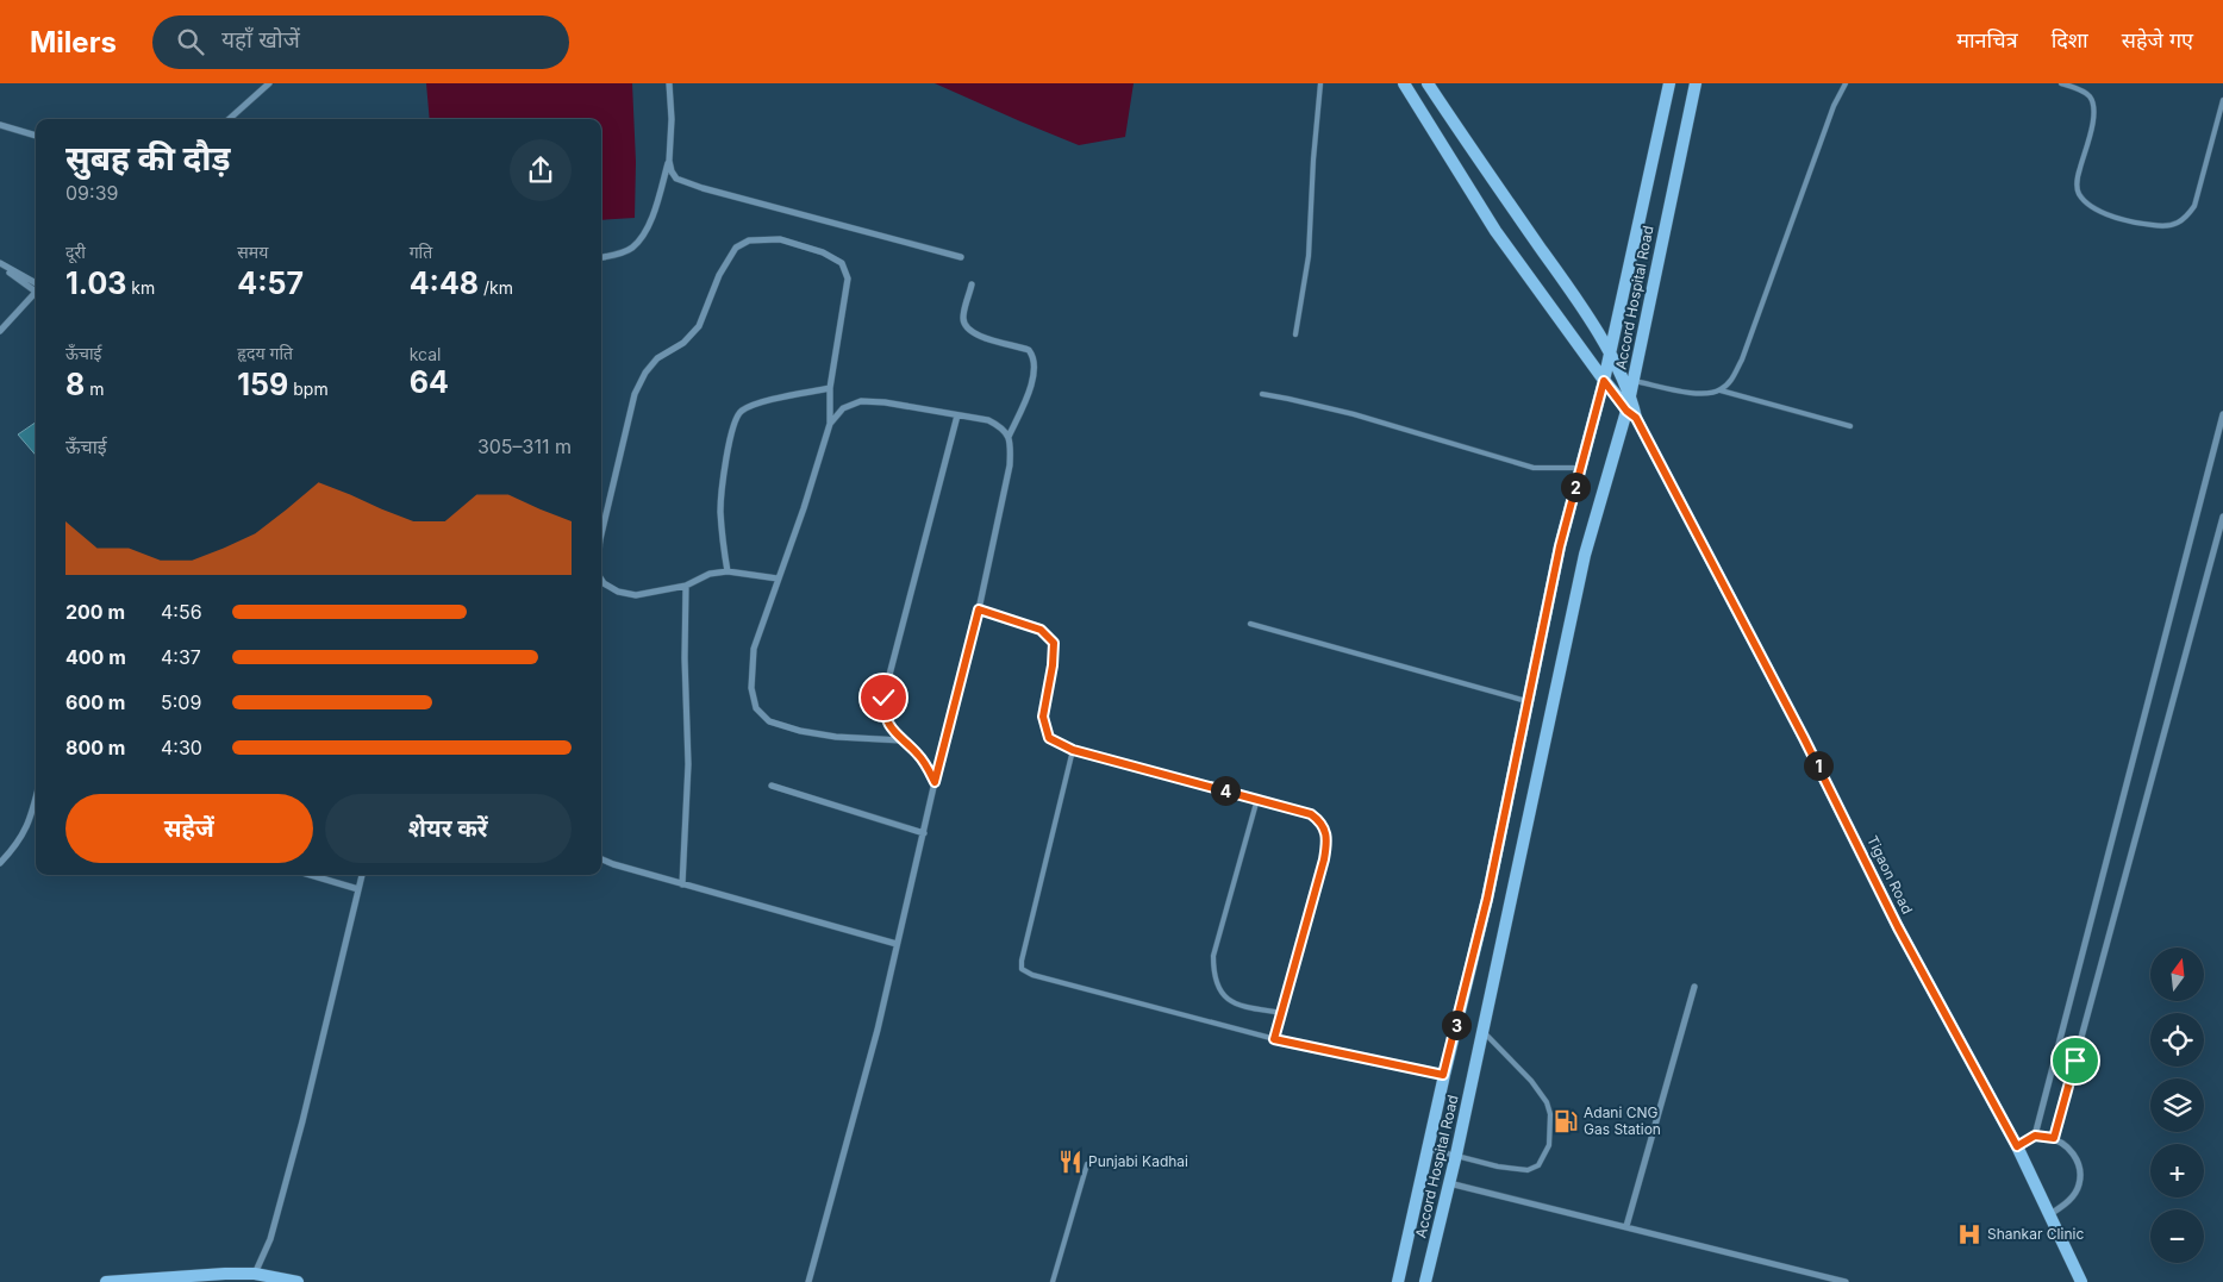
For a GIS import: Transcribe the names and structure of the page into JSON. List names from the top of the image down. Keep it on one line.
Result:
{"streets":{"street":["Accord Hospital Road","Tigaon Road"]},"crossings":[["Accord Hospital Road","Tigaon Road"]],"places":{"fuel station":["Adani CNG Gas Station"],"restaurant":["Punjabi Kadhai"],"hospital":["Shankar Clinic"]},"north":"top","page":{"header":"Milers","search":"यहाँ खोजें","nav":["मानचित्र","दिशा","सहेजे गए"],"heading":["सुबह की दौड़","09:39"],"stats":[["दूरी","1.03 km"],["समय","4:57"],["गति","4:48 /km"],["ऊँचाई","8 m"],["हृदय गति","159 bpm"],["kcal","64"]],"chart":["ऊँचाई","305–311 m"],"pins":["2","1","4","3"],"list":[{"name":"200 m","note":"4:56"},{"name":"400 m","note":"4:37"},{"name":"600 m","note":"5:09"},{"name":"800 m","note":"4:30"}],"buttons":["सहेजें","शेयर करें"],"map_buttons":["+","−"]}}
